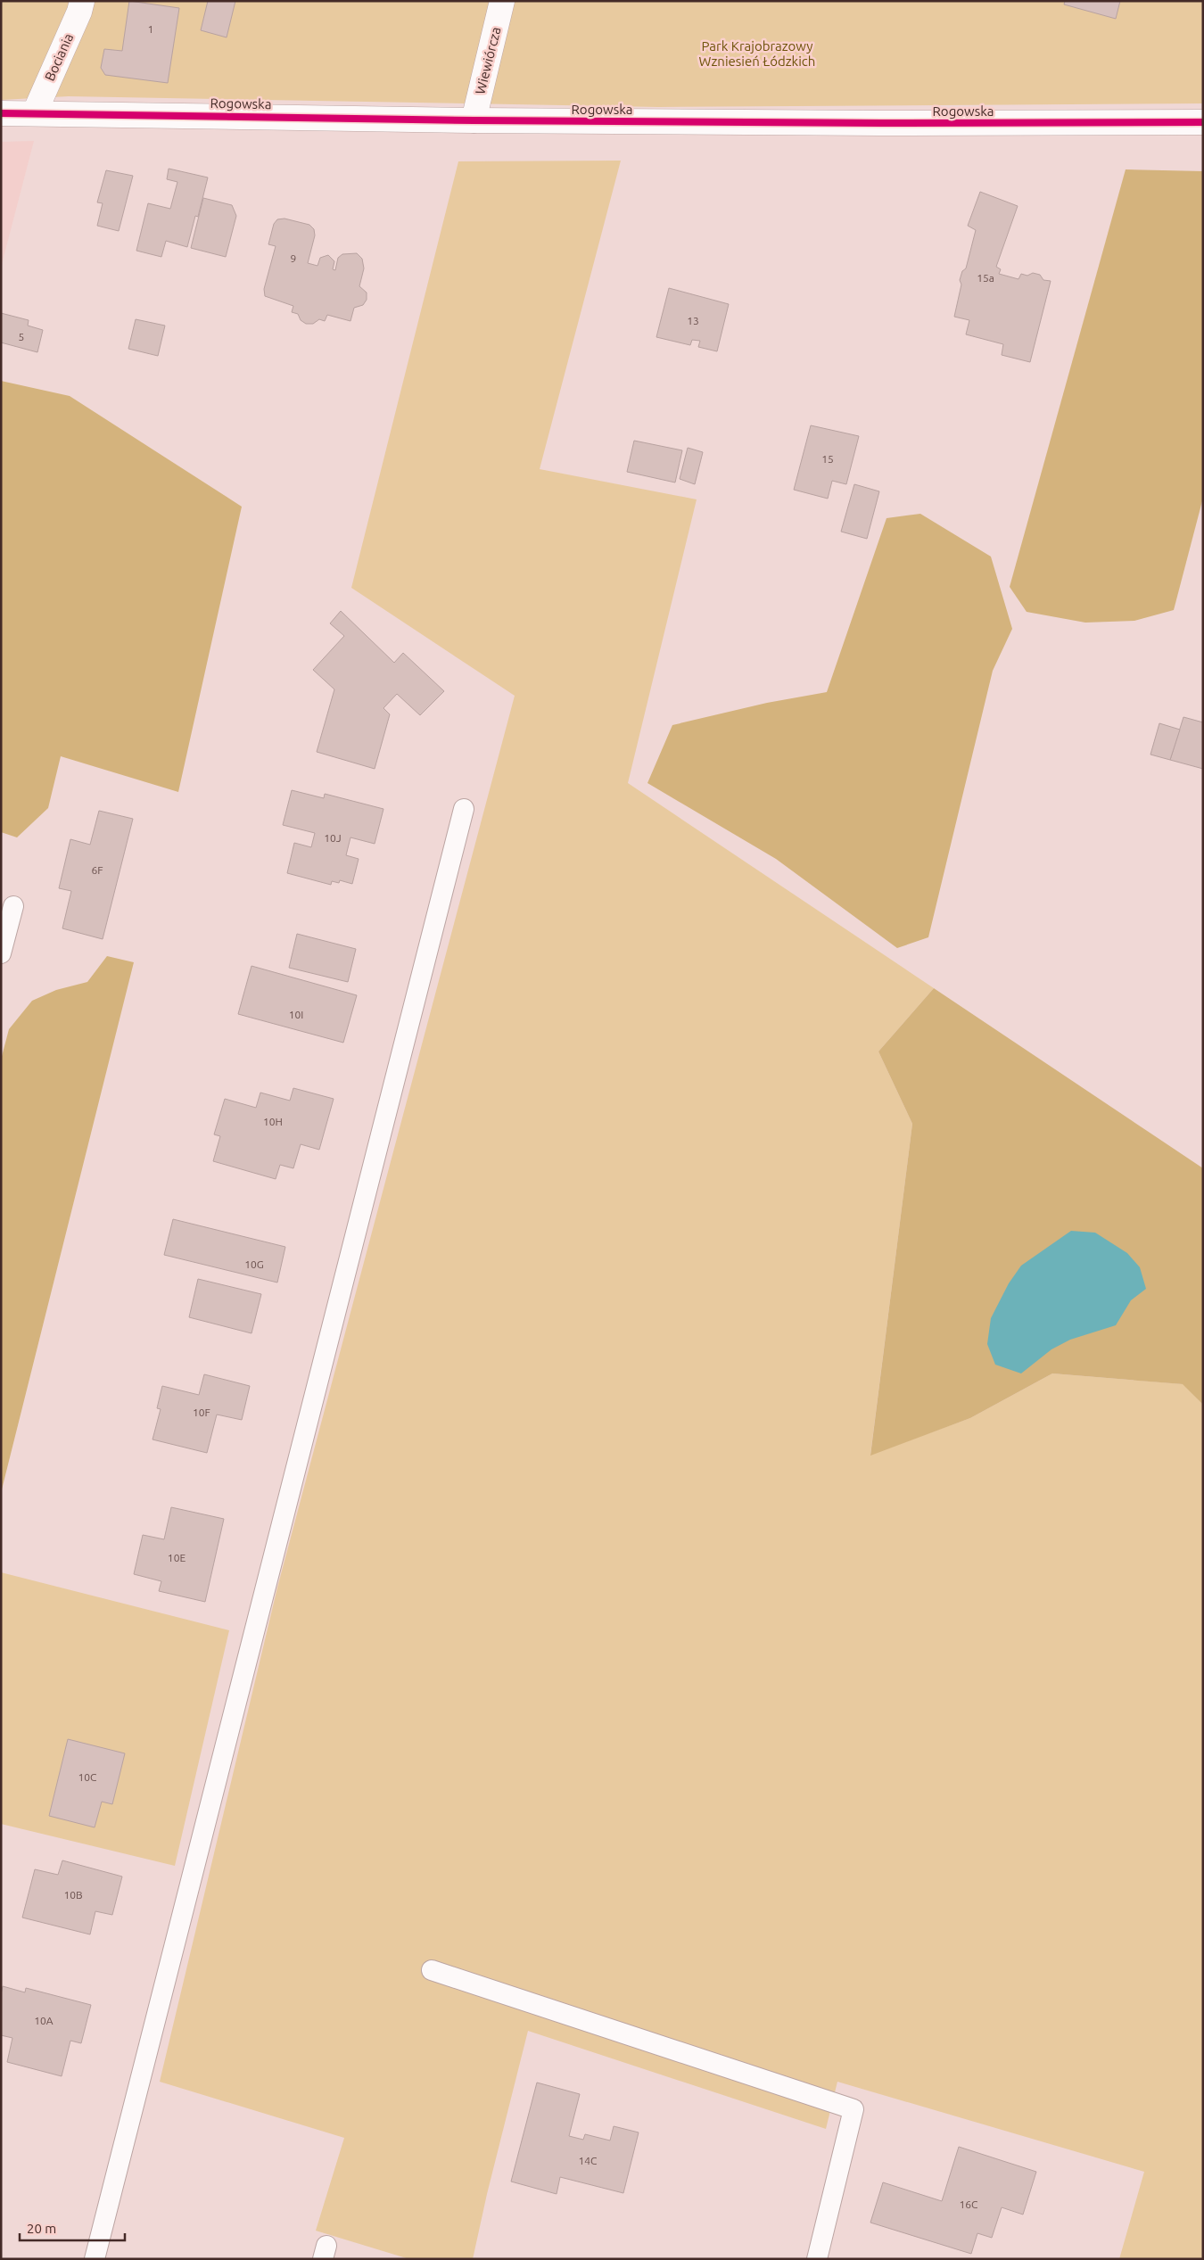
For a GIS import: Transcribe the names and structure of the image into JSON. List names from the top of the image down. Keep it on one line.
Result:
{"streets":{"street":["Bociania","Wiewiórcza","Rogowska"]},"crossings":[["Bociania","Rogowska"],["Wiewiórcza","Rogowska"]],"parks":["Park Krajobrazowy Wzniesień Łódzkich"],"house_numbers":["1","9","15a","13","5","15","10J","6F","10I","10H","10G","10F","10E","10C","10B","10A","14C","16C"],"scale_bar":"20 m"}
